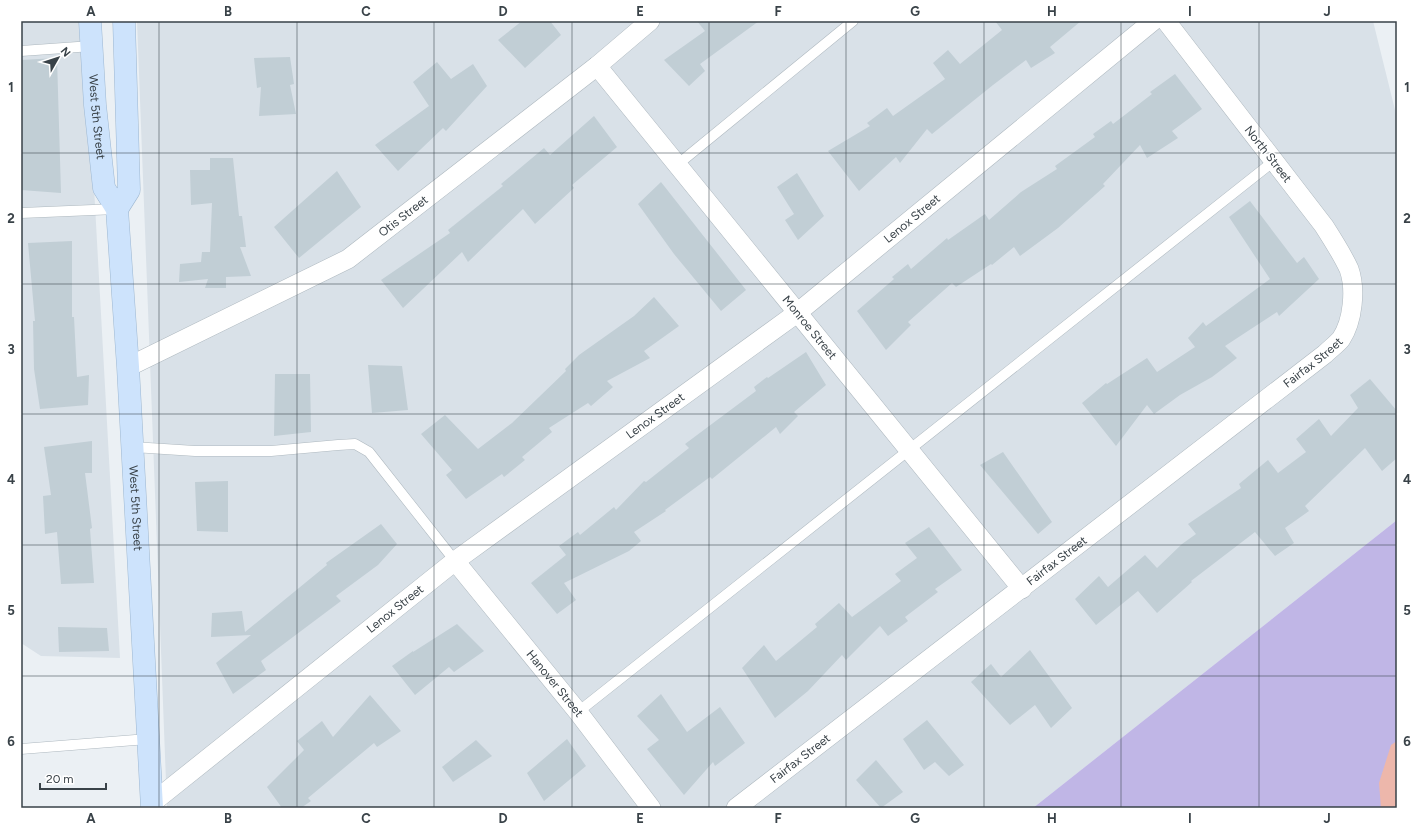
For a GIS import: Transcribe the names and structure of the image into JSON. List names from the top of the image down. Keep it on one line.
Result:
{"streets":{"main road":["West 5th Street"],"street":["North Street","Otis Street","Lenox Street","Monroe Street","Fairfax Street","Hanover Street"]},"crossings":[["West 5th Street","Otis Street"],["West 5th Street","Lenox Street"],["North Street","Fairfax Street"],["Otis Street","Monroe Street"],["Lenox Street","Monroe Street"],["Lenox Street","Hanover Street"],["Monroe Street","Fairfax Street"]],"scale_bar":"20 m","north":"top right","grid":{"columns":["A","B","C","D","E","F","G","H","I","J"],"rows":["1","2","3","4","5","6"]}}
